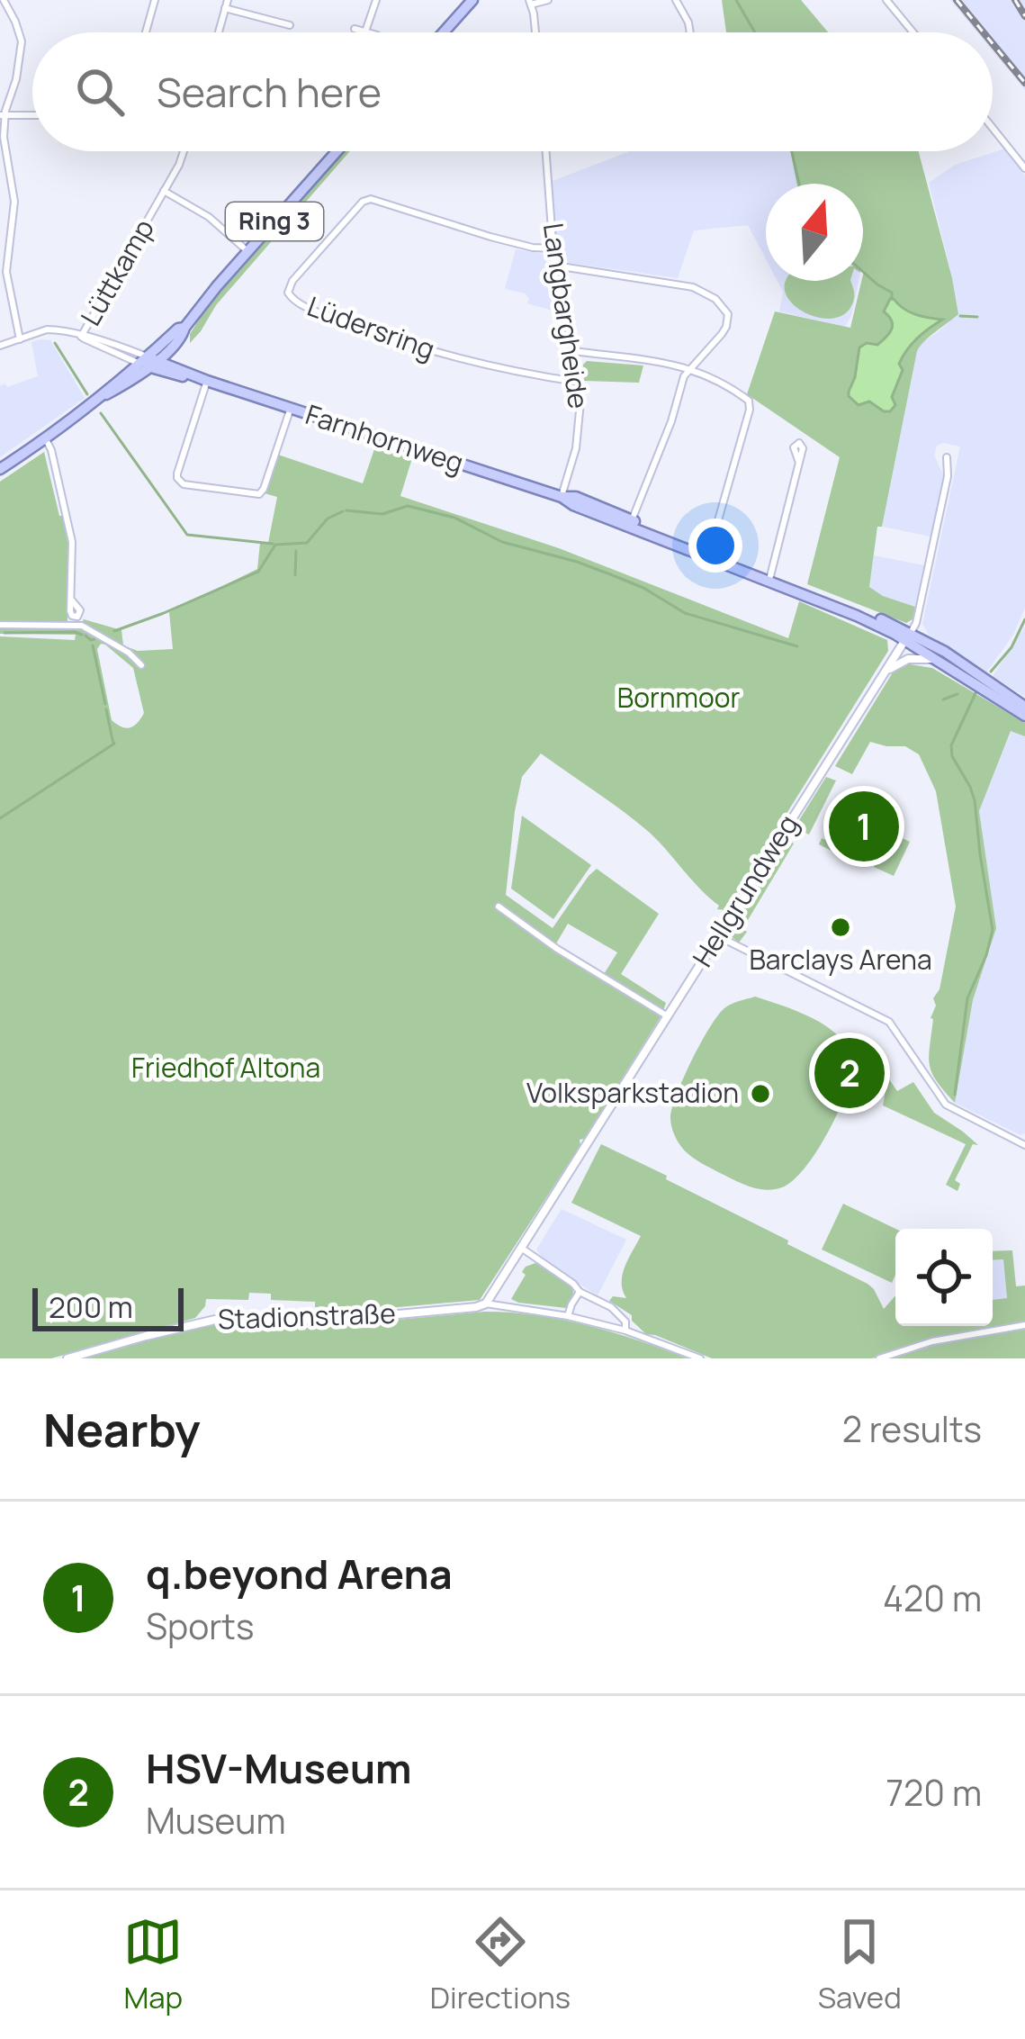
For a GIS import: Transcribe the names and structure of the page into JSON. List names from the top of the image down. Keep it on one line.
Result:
{"streets":{"main road":["Ring 3","Farnhornweg"],"street":["Lüttkamp","Langbargheide","Lüdersring","Hellgrundweg","Stadionstraße"]},"crossings":[["Lüttkamp","Farnhornweg"],["Langbargheide","Lüdersring"],["Langbargheide","Farnhornweg"],["Farnhornweg","Hellgrundweg"],["Hellgrundweg","Stadionstraße"]],"parks":["Bornmoor","Friedhof Altona"],"places":["Barclays Arena","Volksparkstadion"],"scale_bar":"200 m","north":"top","page":{"search":"Search here","pins":["1","2"],"scale":"200 m","heading":["Nearby","2 results"],"list":[{"mark":"1","name":"q.beyond Arena","note":"Sports","value":"420 m"},{"mark":"2","name":"HSV-Museum","note":"Museum","value":"720 m"}],"nav":["Map","Directions","Saved"]}}
